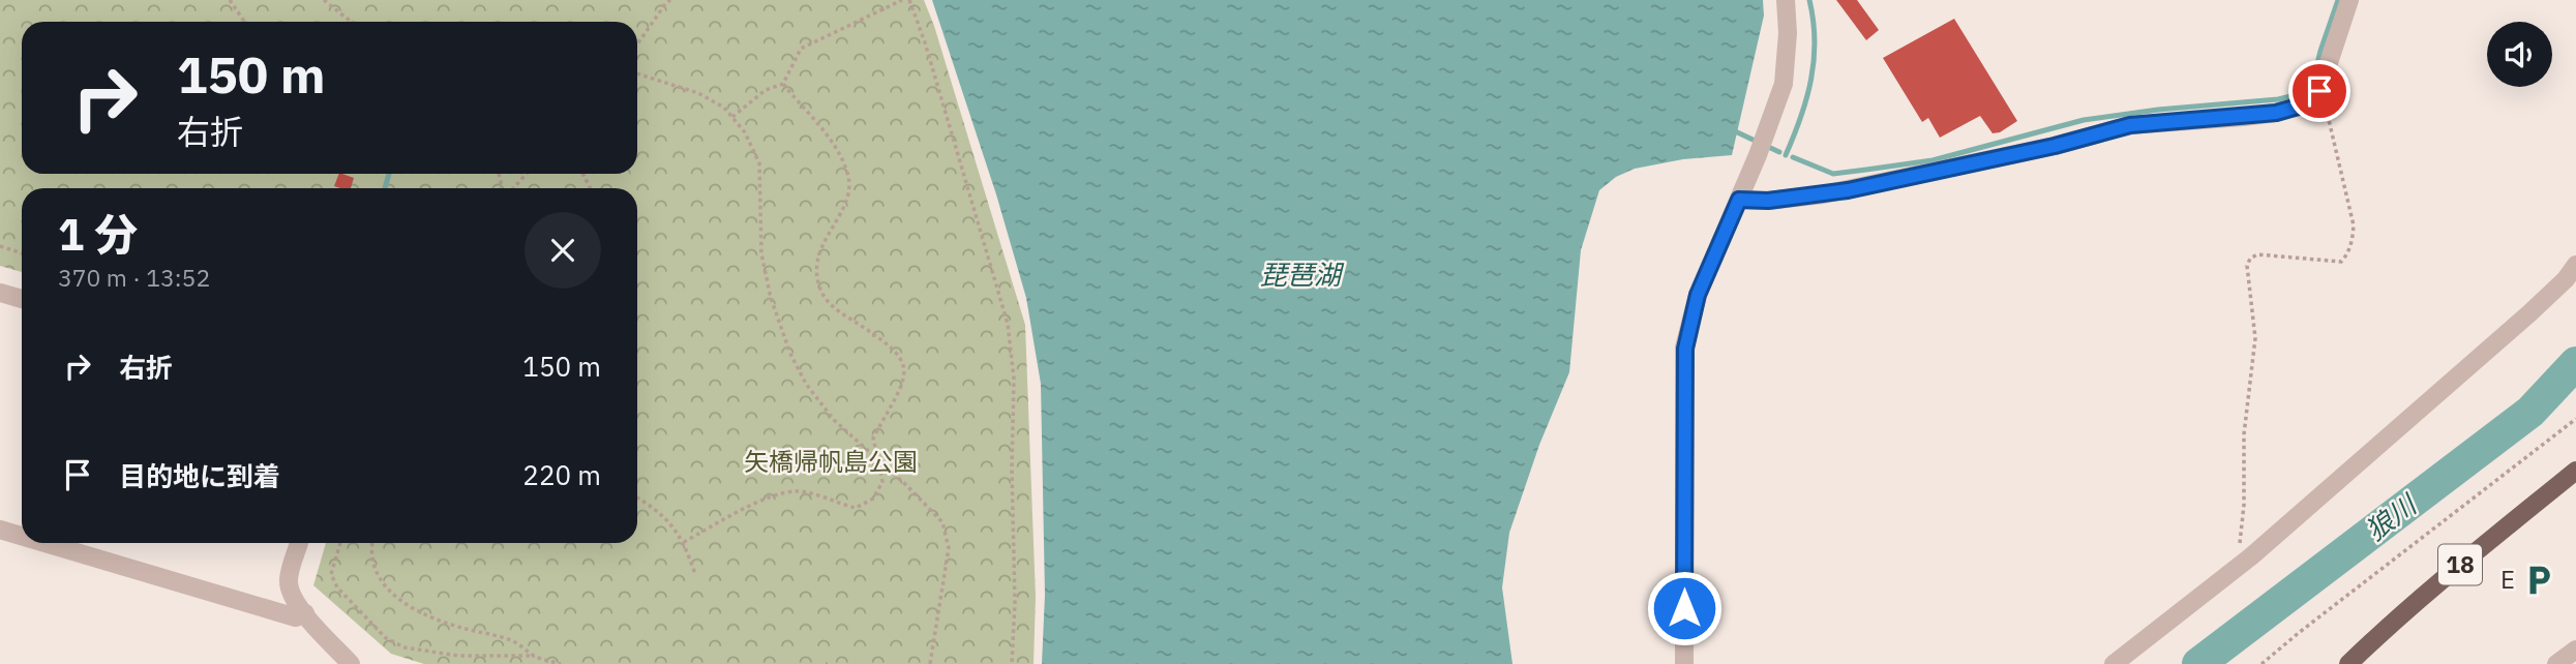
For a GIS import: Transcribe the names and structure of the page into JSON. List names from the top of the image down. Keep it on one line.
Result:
{"streets":{"main road":["18"]},"water":["琵琶湖","狼川"],"parks":["矢橋帰帆島公園"],"places":{"parking":["E"]},"page":{"turn":["150 m","右折"],"heading":["1 分","370 m · 13:52"],"list":[{"name":"右折","value":"150 m"},{"name":"目的地に到着","value":"220 m"}]}}
